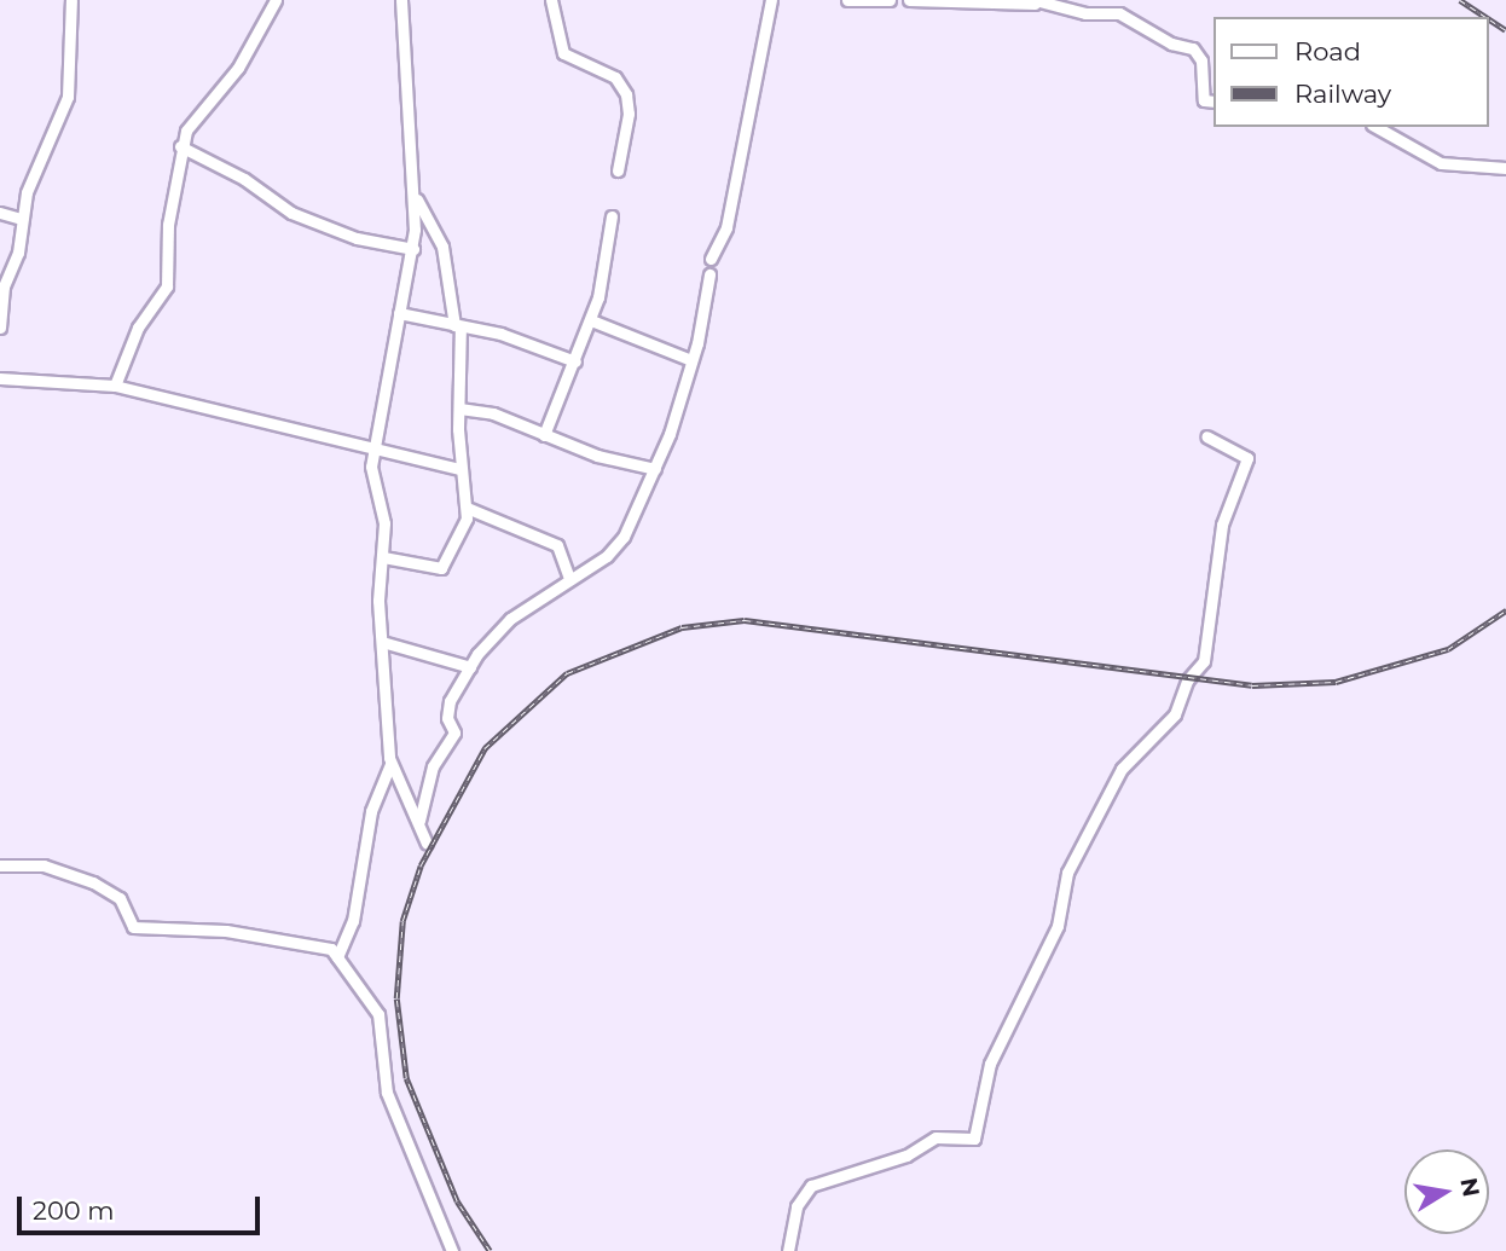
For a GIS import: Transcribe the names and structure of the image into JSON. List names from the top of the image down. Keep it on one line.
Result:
{"legend":["Road","Railway"],"scale_bar":"200 m","north":"right"}
